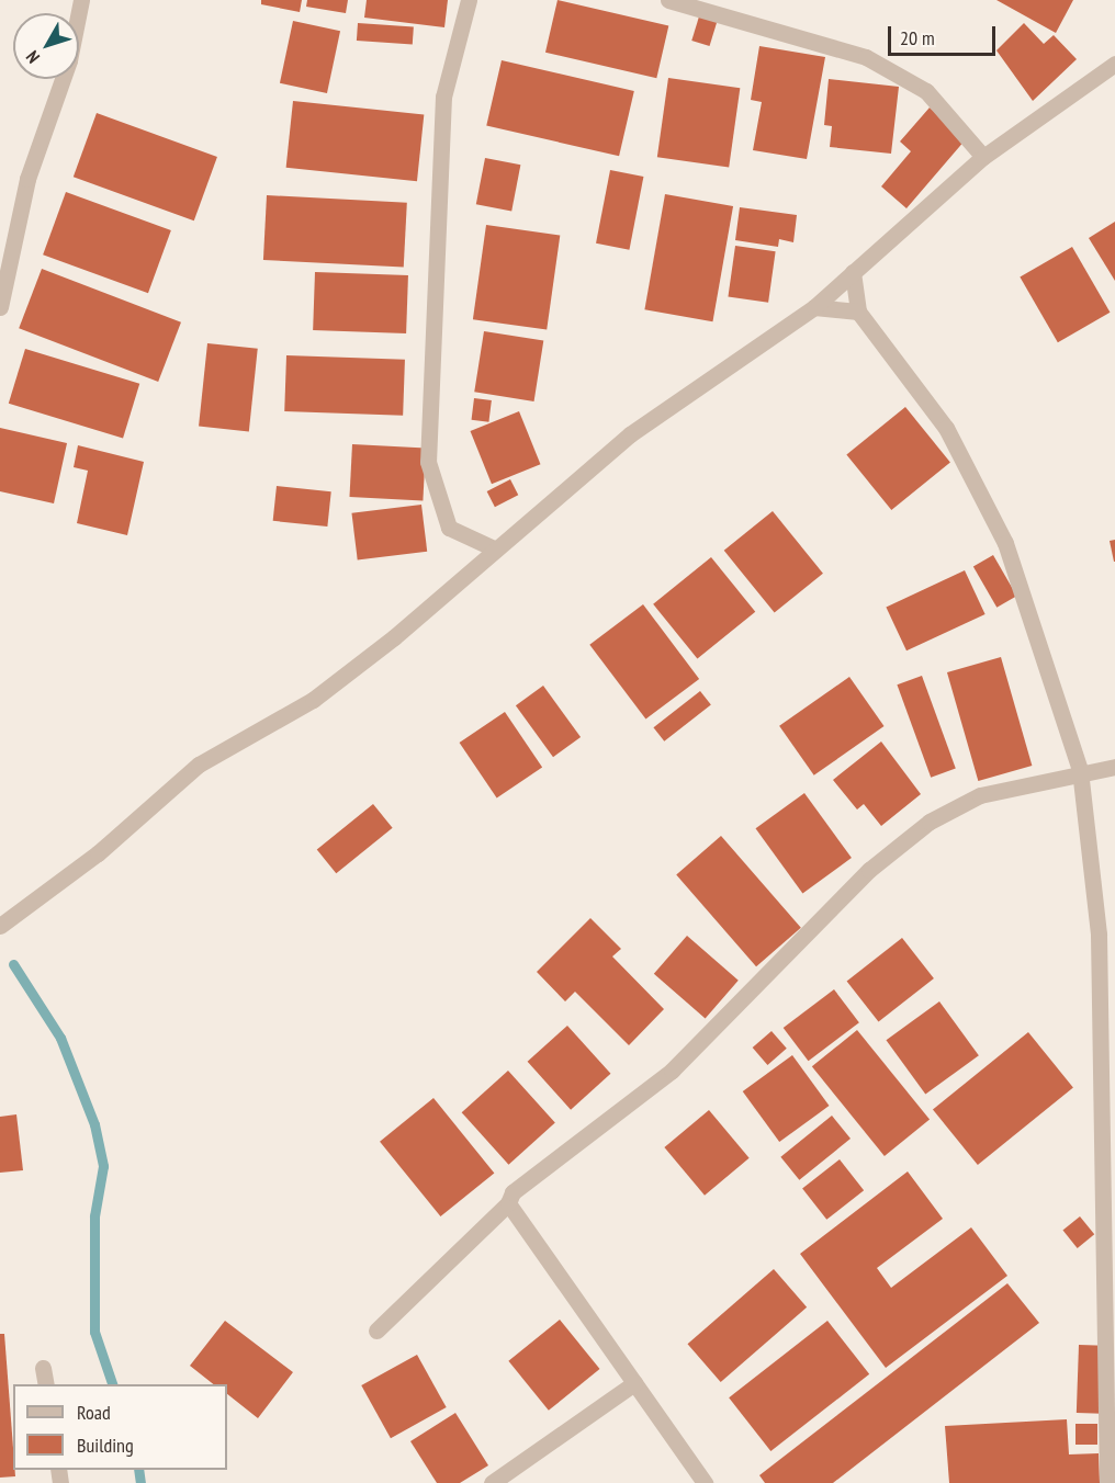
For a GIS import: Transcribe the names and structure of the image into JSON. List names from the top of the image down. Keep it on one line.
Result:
{"legend":["Road","Building"],"scale_bar":"20 m","north":"bottom left"}
